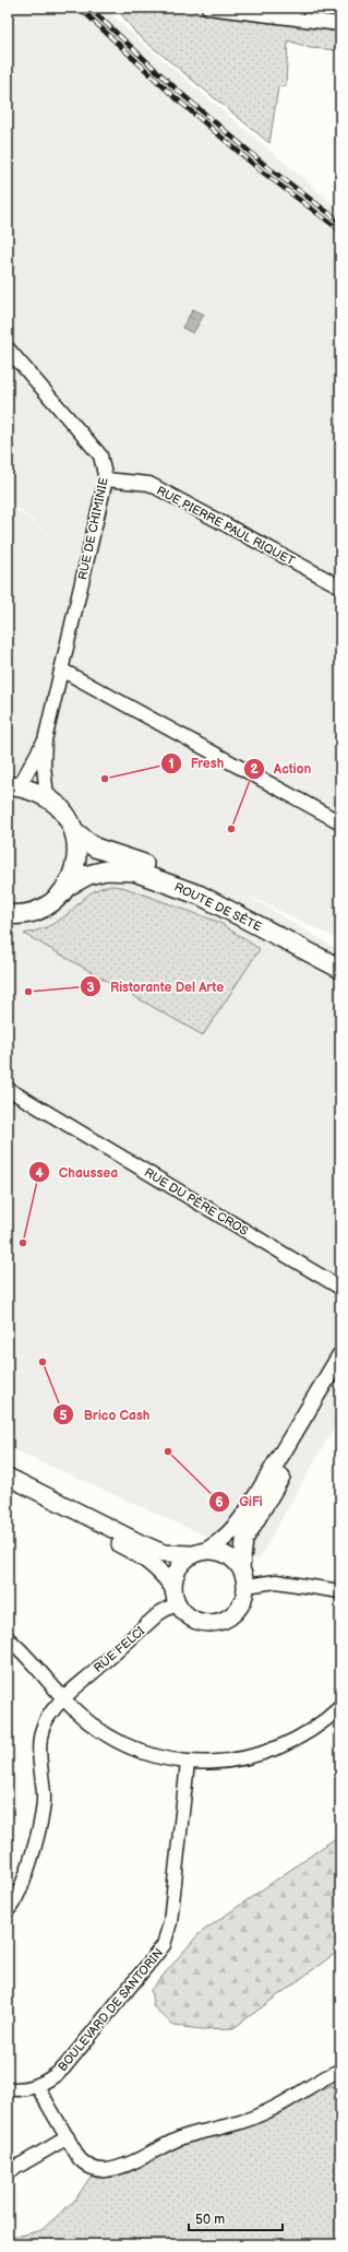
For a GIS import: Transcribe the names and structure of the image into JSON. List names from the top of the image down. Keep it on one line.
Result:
{"streets":{"main road":["ROUTE DE SÈTE"],"street":["RUE PIERRE PAUL RIQUET","RUE DE CHIMINIE","RUE DU PÈRE CROS","RUE FELCI","BOULEVARD DE SANTORIN"]},"crossings":[["RUE PIERRE PAUL RIQUET","RUE DE CHIMINIE"]],"places":["Fresh","Action","Ristorante Del Arte","Chaussea","Brico Cash","GiFi"],"scale_bar":"50 m"}
